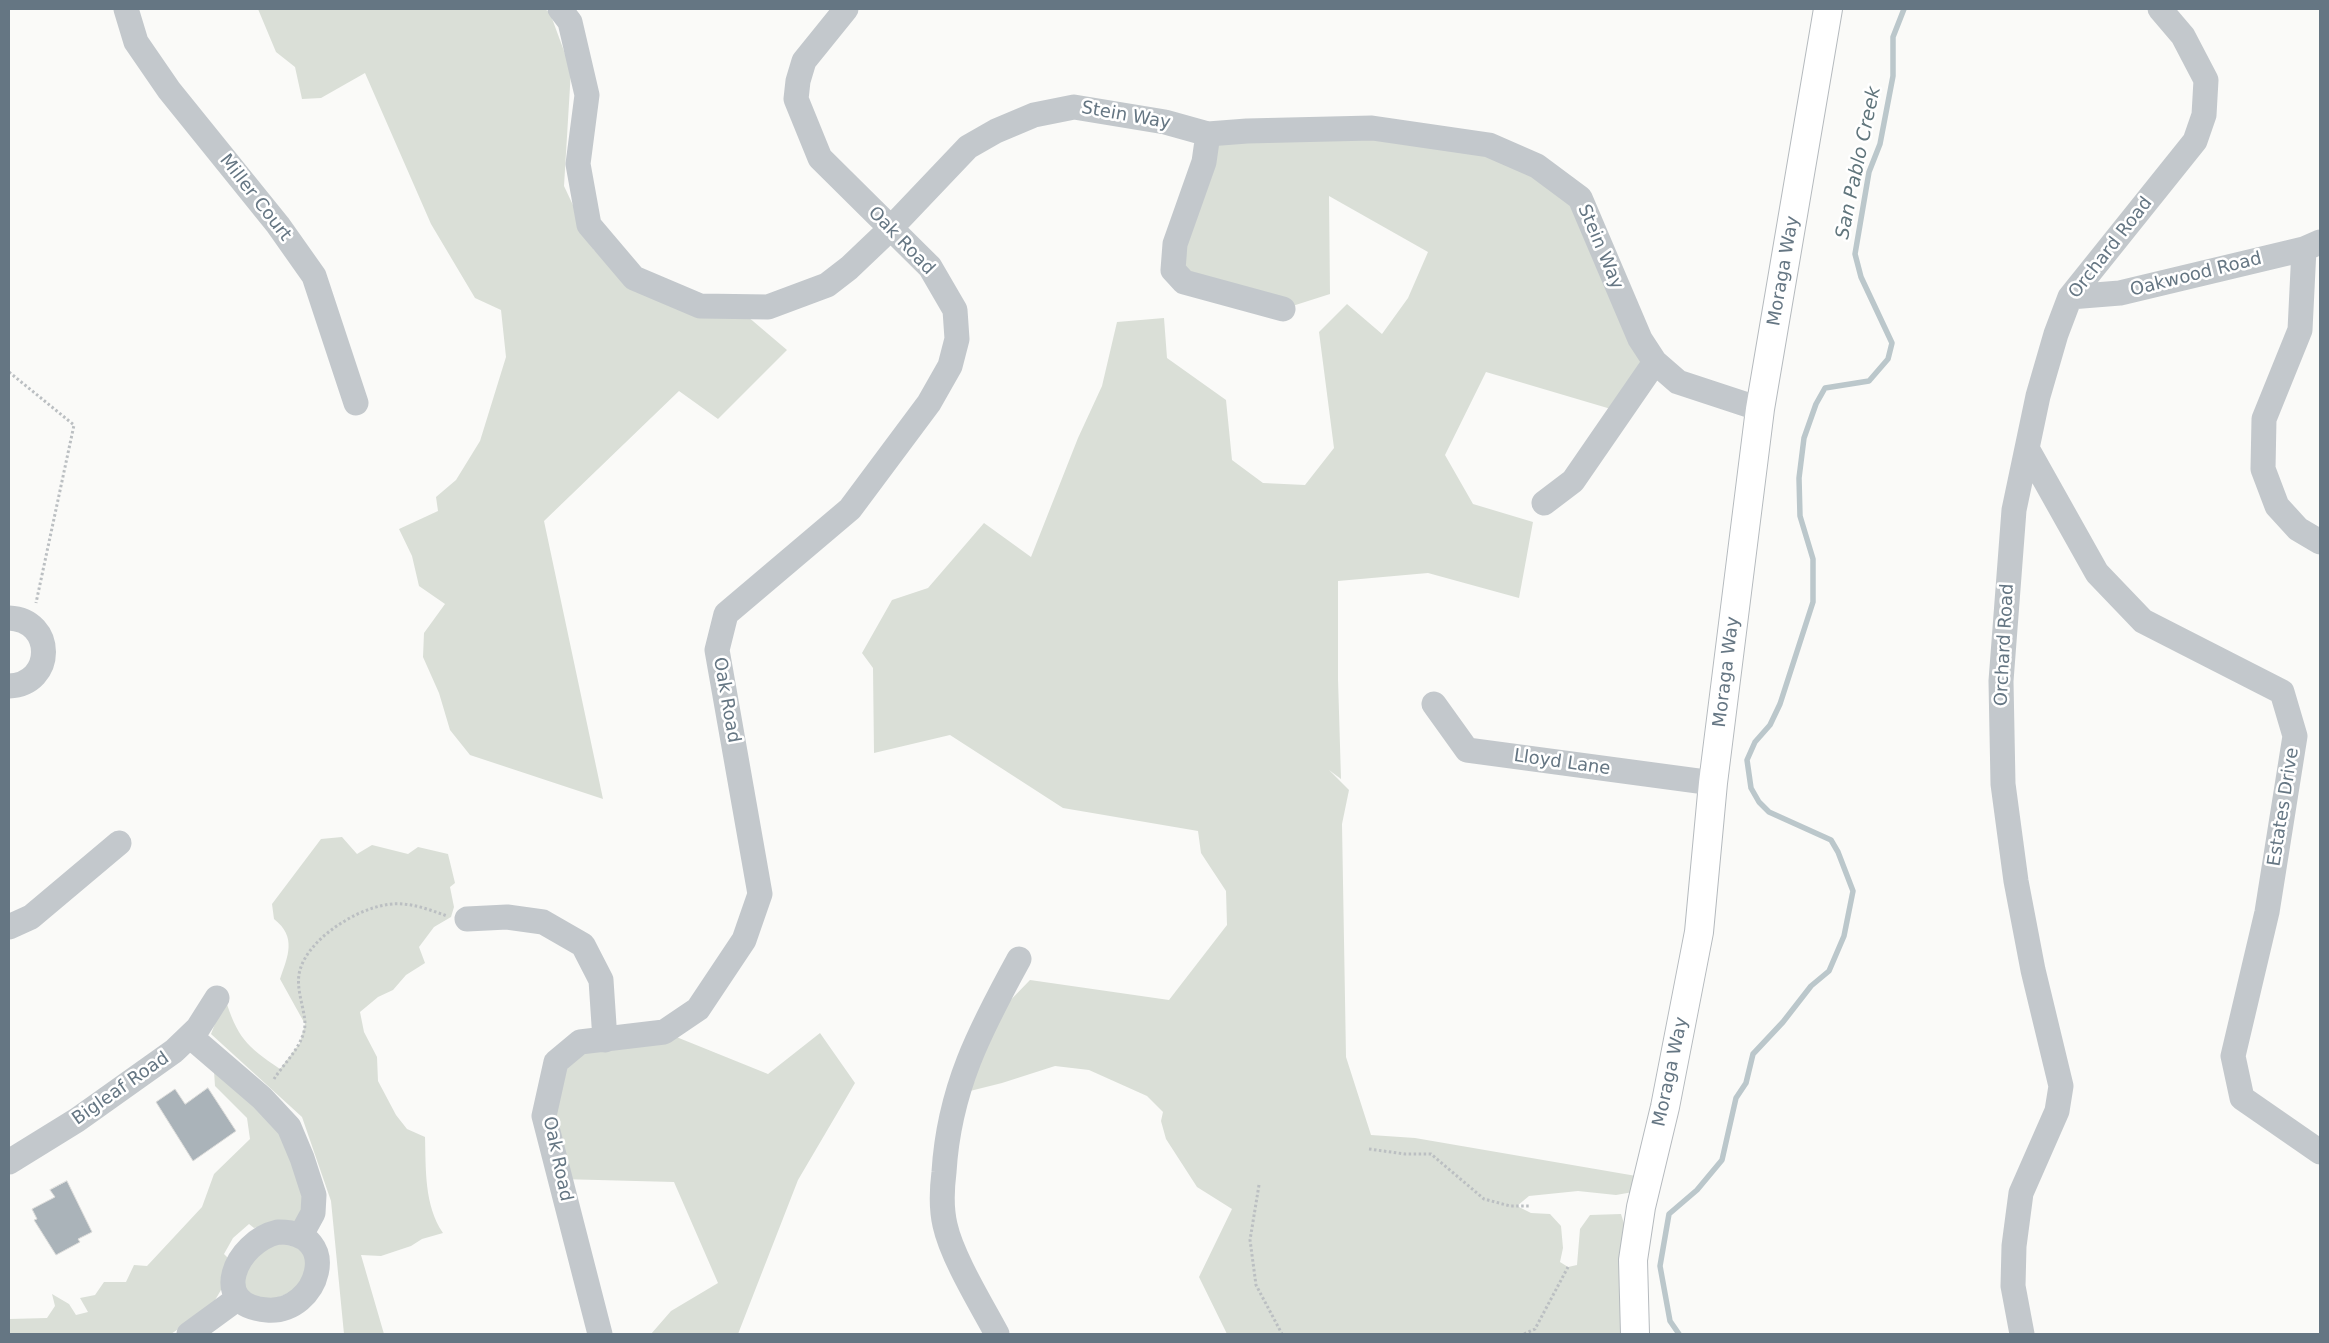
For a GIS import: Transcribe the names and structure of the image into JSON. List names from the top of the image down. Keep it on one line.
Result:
{"streets":{"main road":["Moraga Way"],"street":["Stein Way","Miller Court","Oak Road","Orchard Road","Oakwood Road","Lloyd Lane","Estates Drive","Bigleaf Road"]},"crossings":[["Stein Way","Oak Road"],["Stein Way","Moraga Way"],["Orchard Road","Oakwood Road"],["Orchard Road","Estates Drive"],["Moraga Way","Lloyd Lane"]],"water":["San Pablo Creek"]}
